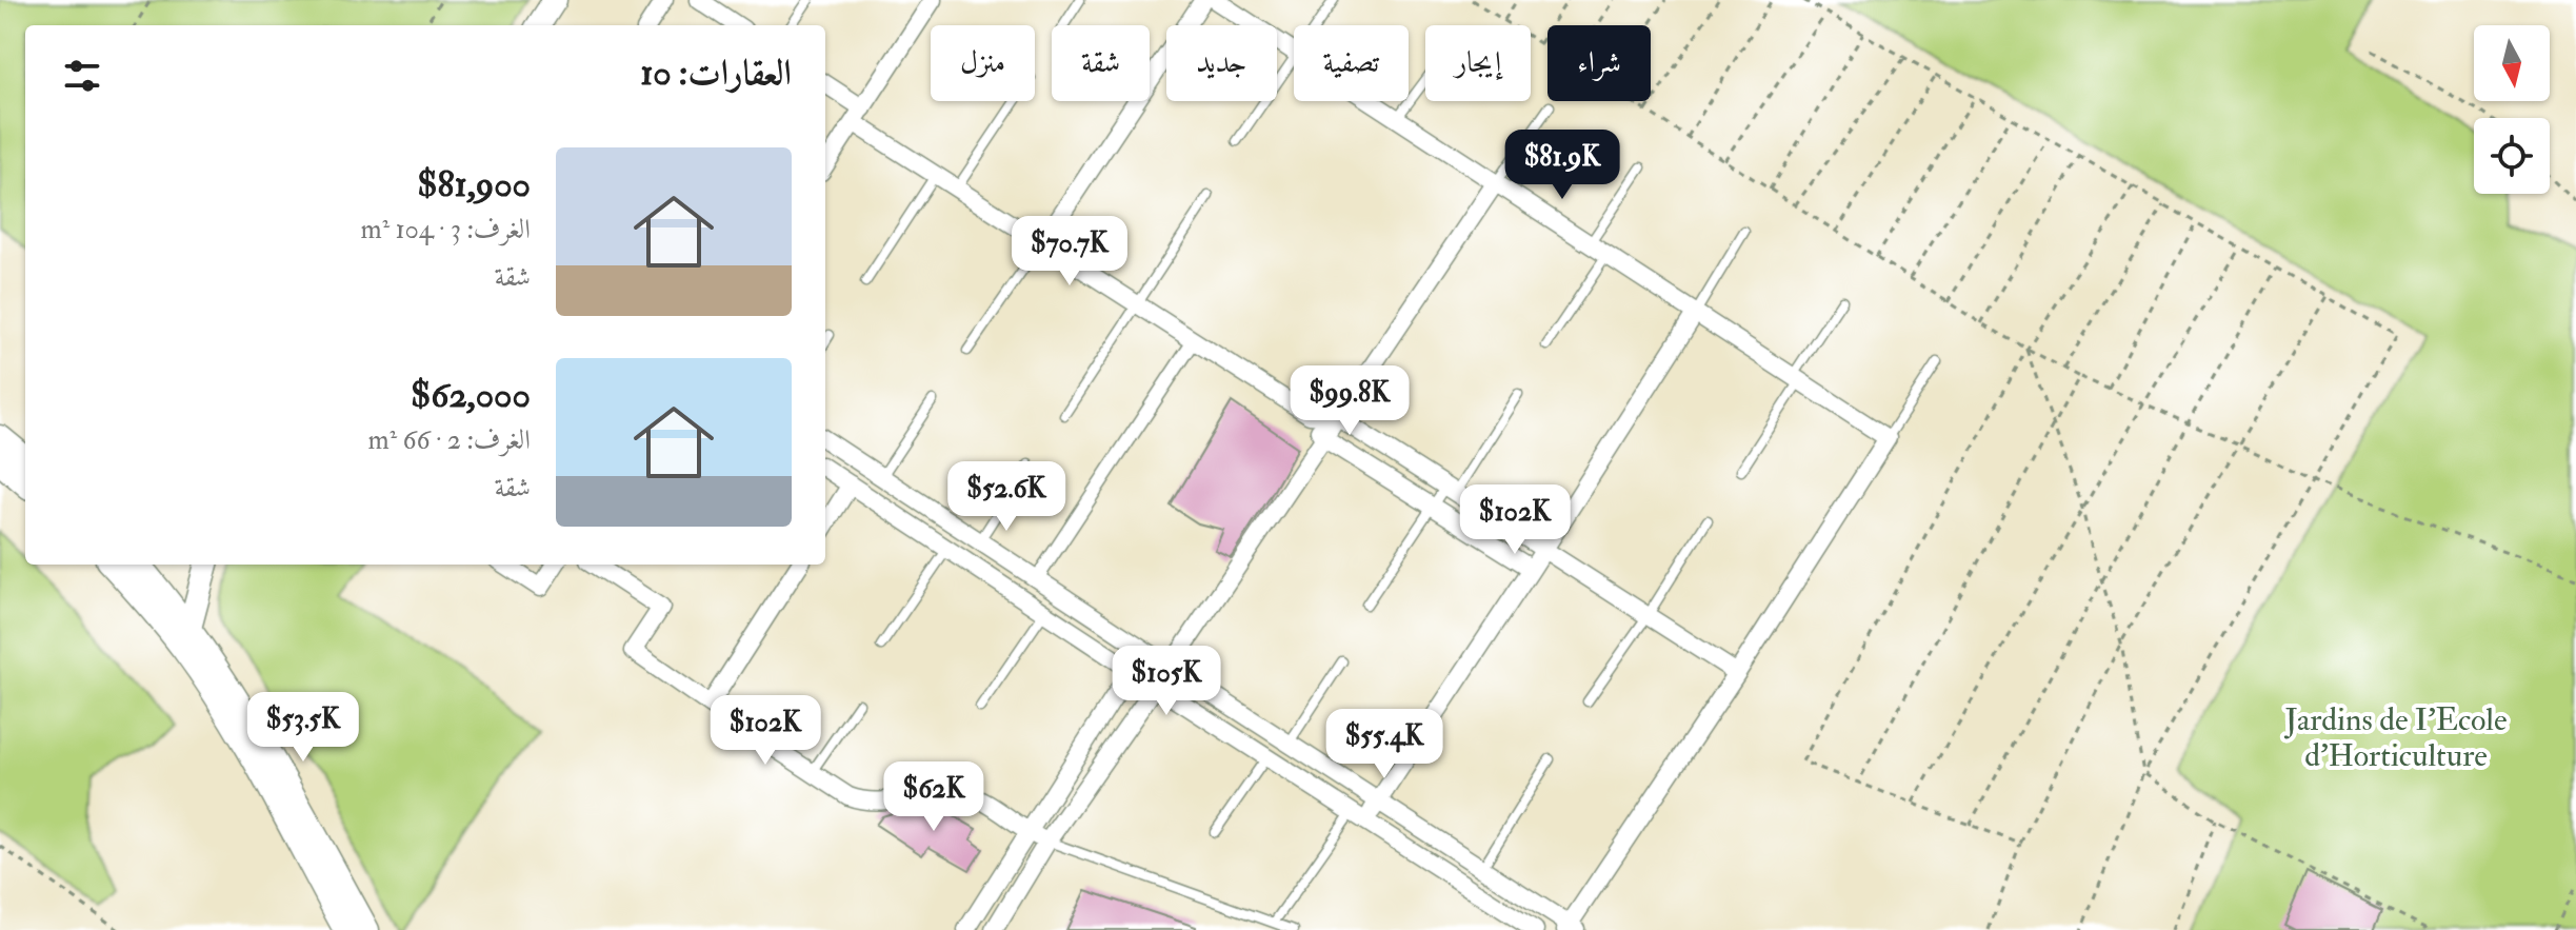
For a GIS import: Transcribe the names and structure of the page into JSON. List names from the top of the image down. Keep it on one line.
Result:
{"parks":["Jardins de I'Ecole d'Horticulture"],"north":"bottom","page":{"chip":["شراء","إيجار","تصفية","جديد","شقة","منزل"],"heading":"العقارات: 10","list":[{"name":"$81,900","note":"الغرف: 3 · 104 m² · شقة"},{"name":"$62,000","note":"الغرف: 2 · 66 m² · شقة"}],"price":["$81.9K","$70.7K","$99.8K","$52.6K","$102K","$105K","$53.5K","$102K","$55.4K","$62K"]}}
